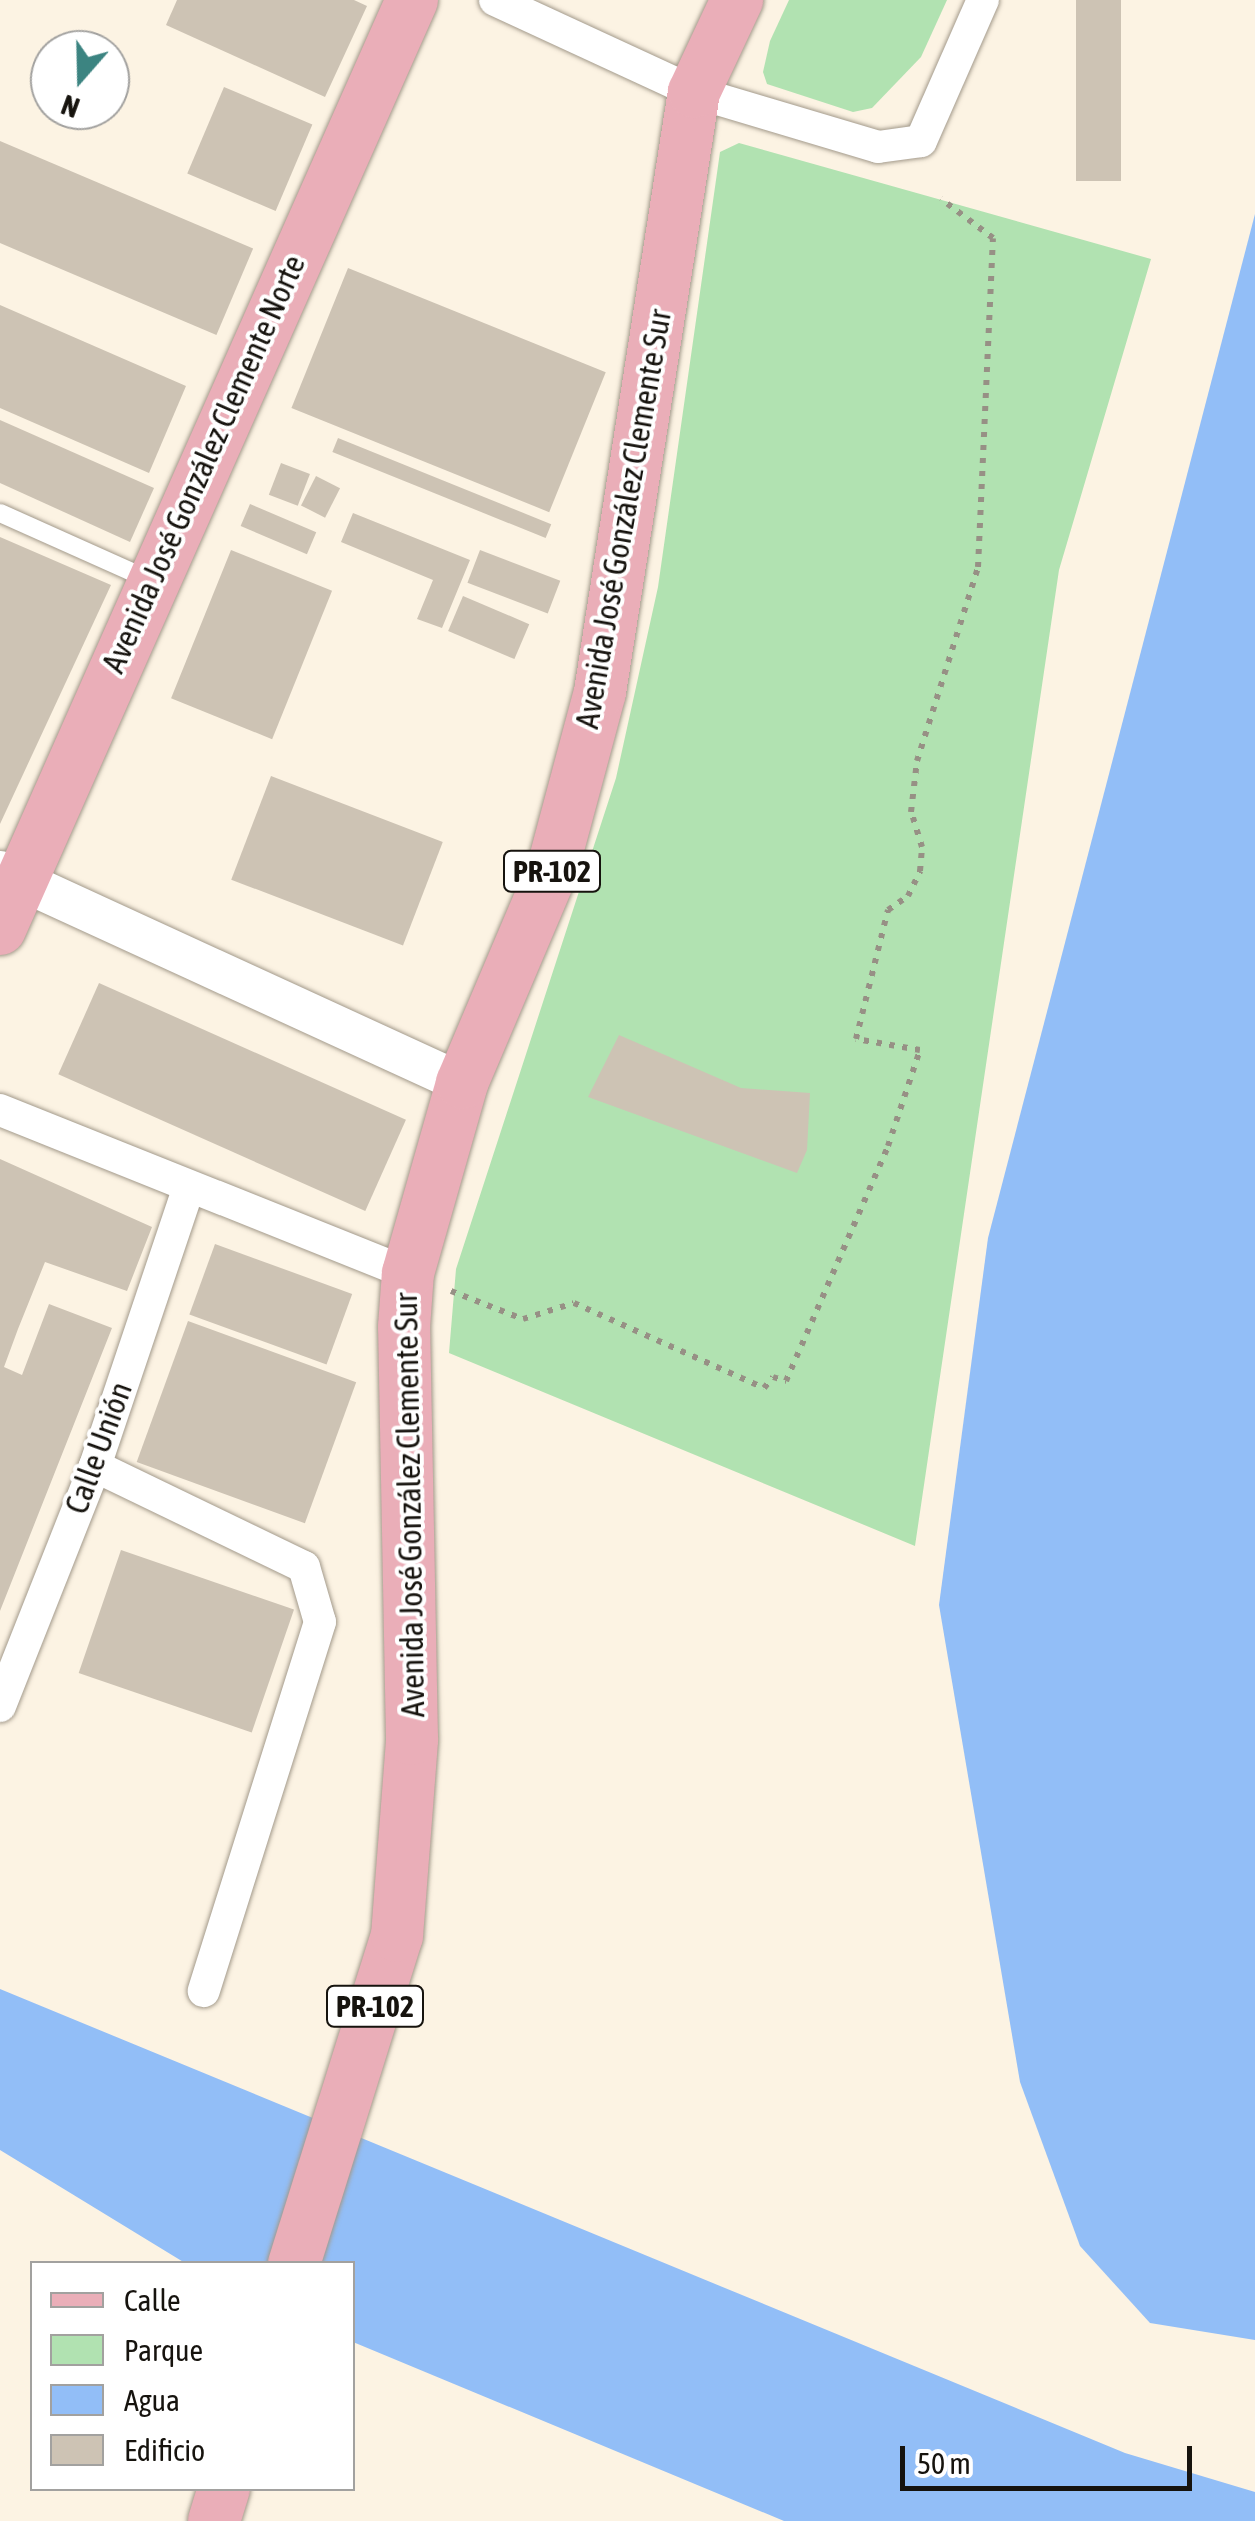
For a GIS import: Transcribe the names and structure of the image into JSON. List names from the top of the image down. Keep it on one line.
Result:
{"streets":{"main road":["Avenida José González Clemente Norte","Avenida José González Clemente Sur","PR-102"],"street":["Calle Unión"]},"legend":["Calle","Parque","Agua","Edificio"],"scale_bar":"50 m","north":"bottom"}
